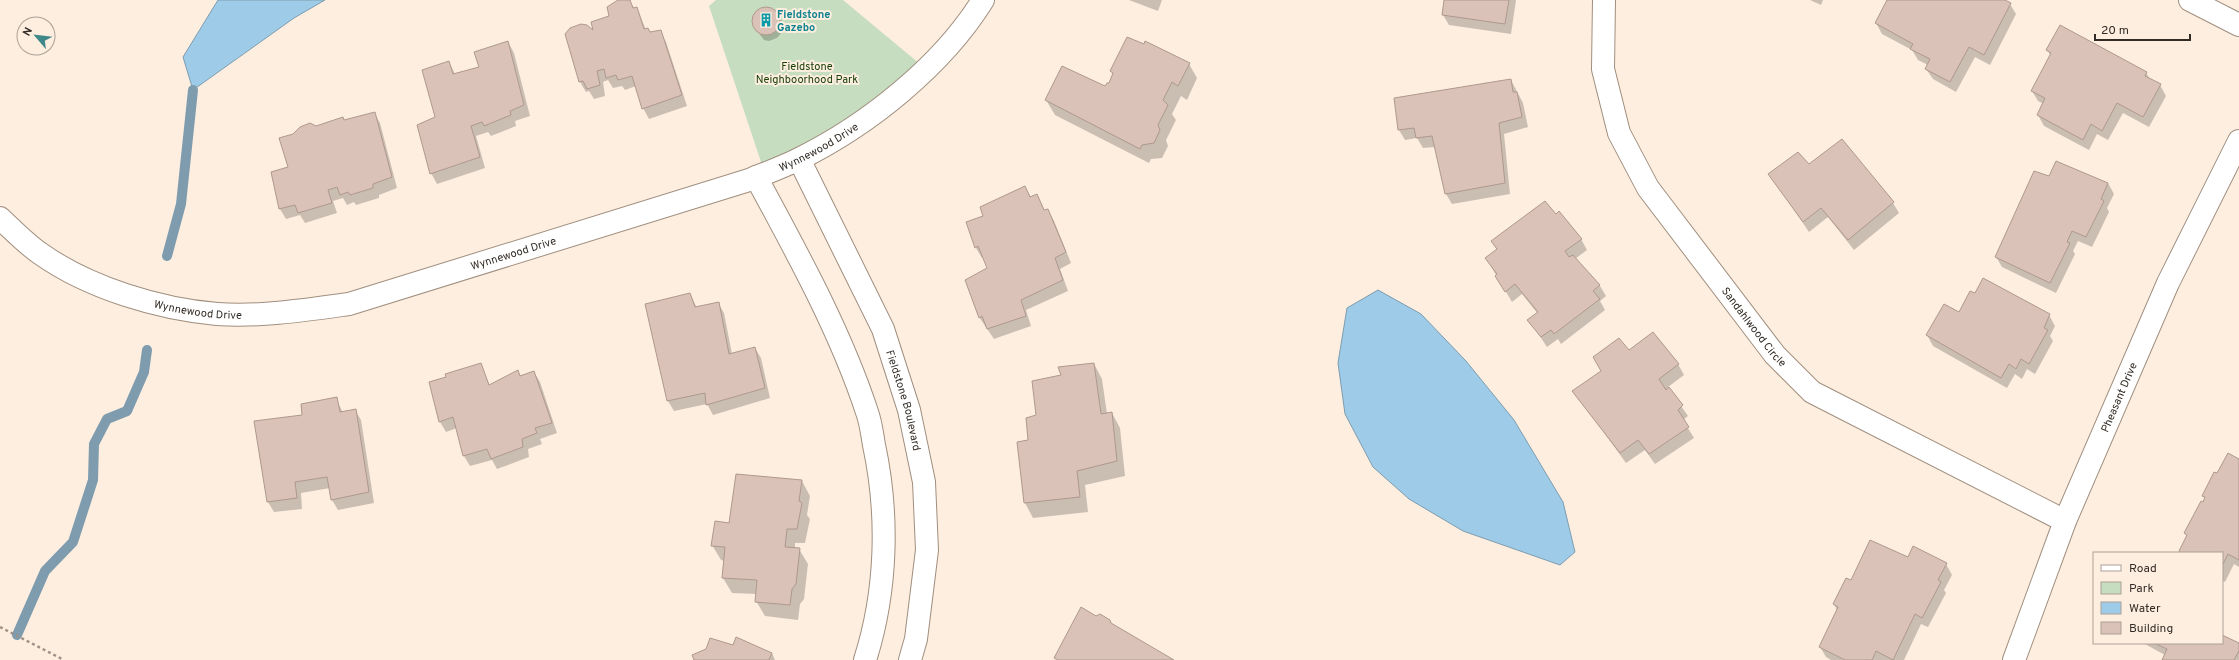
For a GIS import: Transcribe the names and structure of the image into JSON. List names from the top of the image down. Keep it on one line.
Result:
{"streets":{"street":["Wynnewood Drive","Sandahlwood Circle","Pheasant Drive","Fieldstone Boulevard"]},"crossings":[["Wynnewood Drive","Fieldstone Boulevard"],["Sandahlwood Circle","Pheasant Drive"]],"parks":["Fieldstone Neighboorhood Park"],"places":{"building":["Fieldstone Gazebo"]},"legend":["Road","Park","Water","Building"],"scale_bar":"20 m","north":"top left"}
